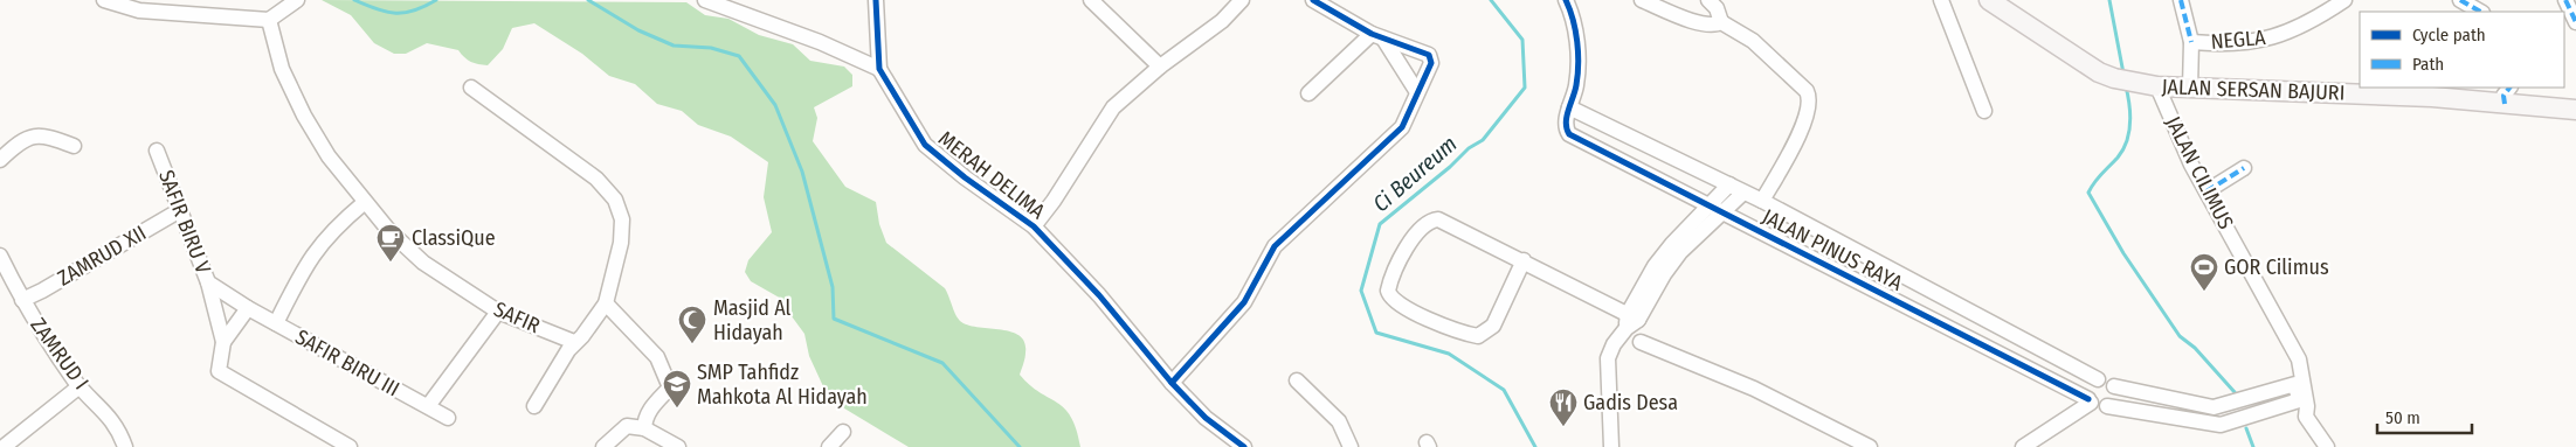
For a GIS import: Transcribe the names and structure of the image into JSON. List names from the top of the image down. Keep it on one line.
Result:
{"streets":{"main road":["JALAN SERSAN BAJURI"],"street":["NEGLA","JALAN CILIMUS","MERAH DELIMA","SAFIR BIRU V","JALAN PINUS RAYA","ZAMRUD XII","SAFIR","ZAMRUD I","SAFIR BIRU III"]},"crossings":[["JALAN SERSAN BAJURI","JALAN CILIMUS"],["SAFIR BIRU V","ZAMRUD XII"],["SAFIR BIRU V","SAFIR BIRU III"],["ZAMRUD XII","ZAMRUD I"]],"water":["Ci Beureum"],"places":{"cafe":["ClassiQue"],"sports":["GOR Cilimus"],"mosque":["Masjid Al Hidayah"],"school or university":["SMP Tahfidz Mahkota Al Hidayah"],"restaurant":["Gadis Desa"]},"legend":["Cycle path","Path"],"scale_bar":"50 m"}
